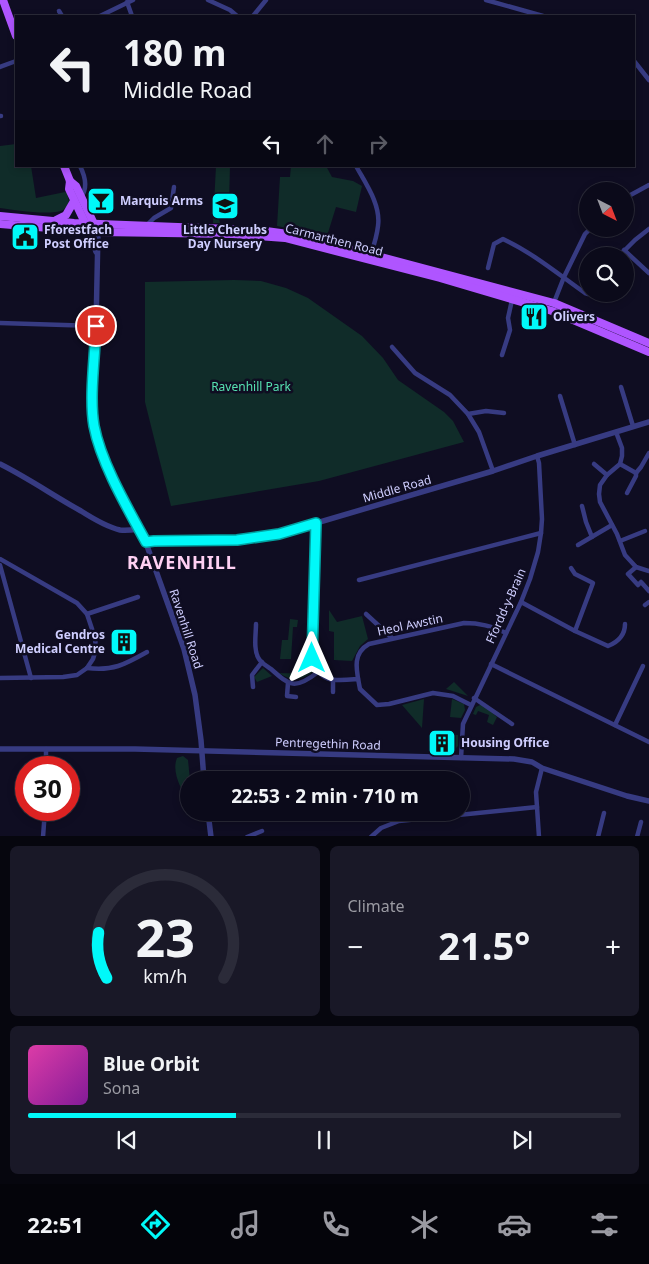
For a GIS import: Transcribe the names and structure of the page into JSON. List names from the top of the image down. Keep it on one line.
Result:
{"streets":{"main road":["Carmarthen Road"],"street":["Middle Road","Ffordd-y-Brain","Heol Awstin","Ravenhill Road","Pentregethin Road"]},"crossings":[["Carmarthen Road","Ravenhill Road"],["Middle Road","Ffordd-y-Brain"],["Middle Road","Ravenhill Road"],["Ffordd-y-Brain","Heol Awstin"],["Ffordd-y-Brain","Pentregethin Road"],["Ravenhill Road","Pentregethin Road"]],"districts":["RAVENHILL"],"parks":["Ravenhill Park"],"places":{"bar":["Marquis Arms"],"school or university":["Little Cherubs Day Nursery"],"public building":["Fforestfach Post Office"],"restaurant":["Olivers"],"building":["Gendros Medical Centre","Housing Office"]},"north":"bottom right","page":{"turn":["180 m","Middle Road"],"limit":"30","trip":"22:53 · 2 min · 710 m","tile":"Climate","heat":["−","21.5°","+"],"song":["Blue Orbit","Sona"],"tabs":"22:51","gauge":["23","km/h"]}}
